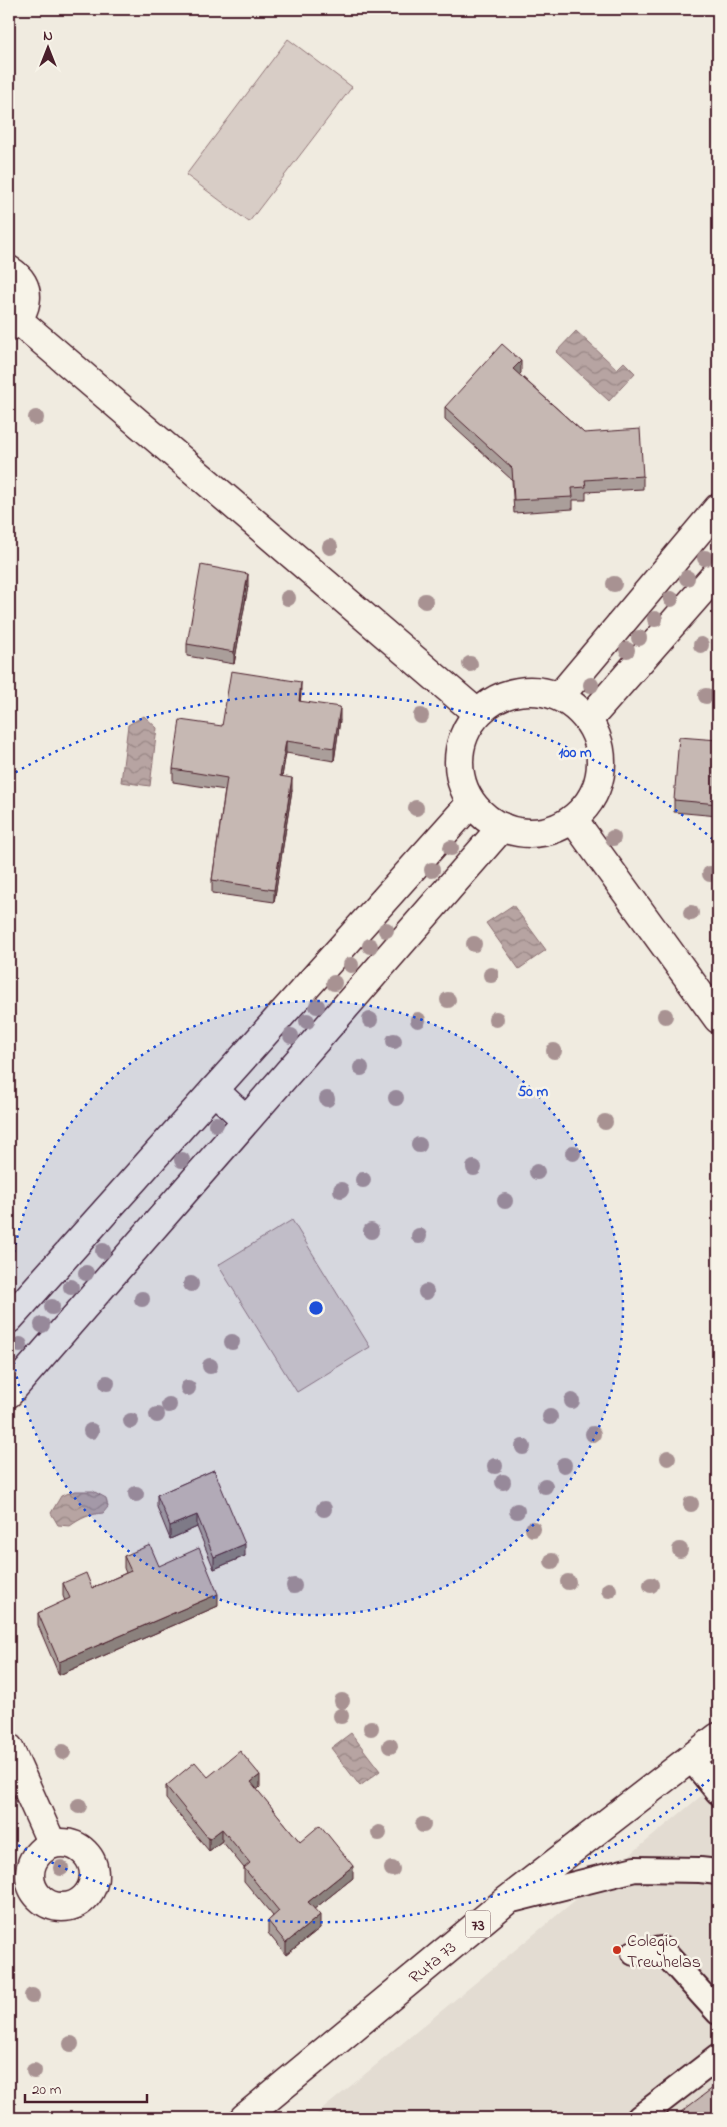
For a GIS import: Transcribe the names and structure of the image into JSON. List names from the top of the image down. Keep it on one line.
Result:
{"streets":{"street":["73","Ruta 73"]},"places":["Colegio Trewhelas"],"scale_bar":"20 m","north":"top","rings":["100 m","50 m"]}
